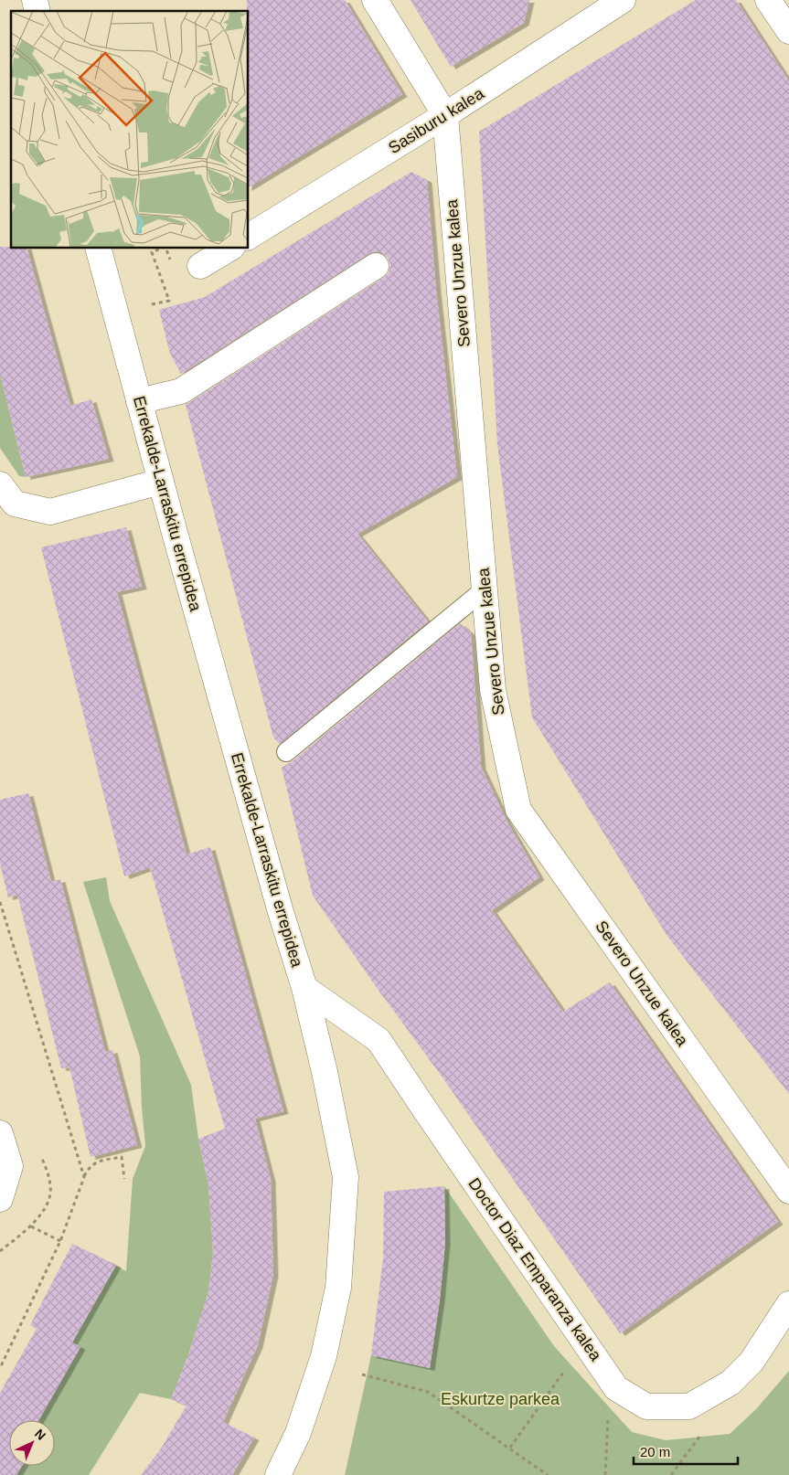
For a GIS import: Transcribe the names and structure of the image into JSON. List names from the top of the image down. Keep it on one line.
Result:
{"streets":{"street":["Sasiburu kalea","Severo Unzue kalea","Errekalde-Larraskitu errepidea","Doctor Diaz Emparanza kalea"]},"crossings":[["Sasiburu kalea","Severo Unzue kalea"],["Errekalde-Larraskitu errepidea","Doctor Diaz Emparanza kalea"]],"parks":["Eskurtze parkea"],"scale_bar":"20 m","north":"top right"}
